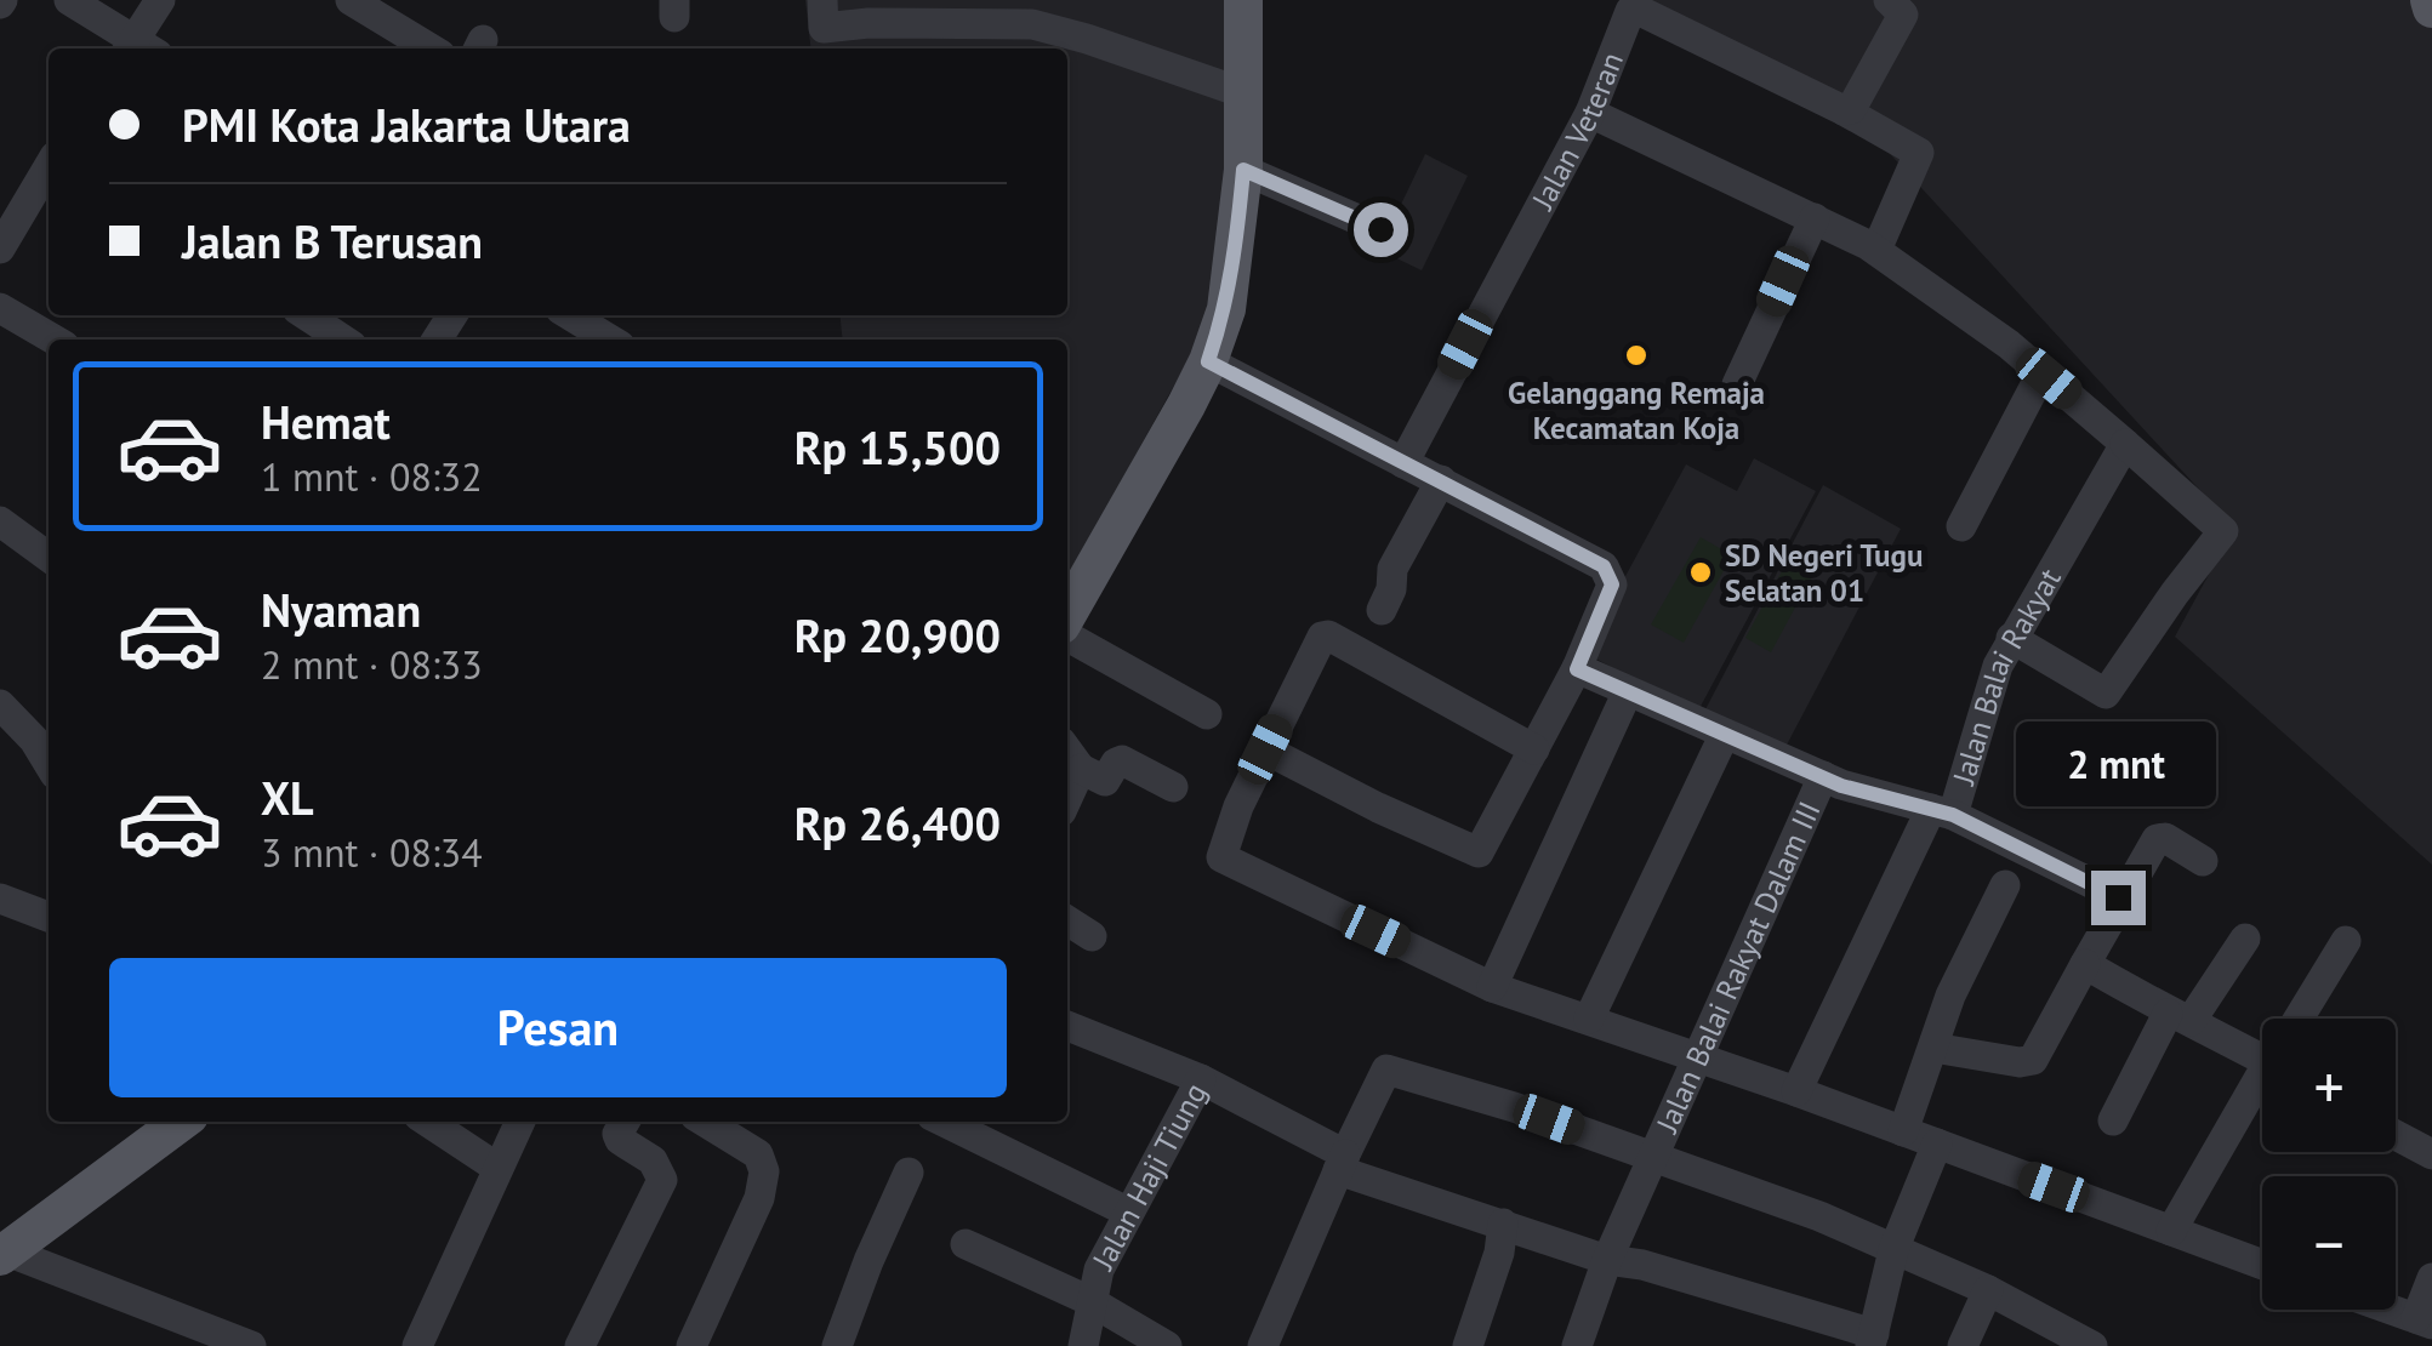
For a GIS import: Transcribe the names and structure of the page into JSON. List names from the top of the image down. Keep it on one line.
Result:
{"streets":{"street":["Jalan Veteran","Jalan Balai Rakyat","Jalan Balai Rakyat Dalam III","Jalan Haji Tiung"]},"crossings":[["Jalan Balai Rakyat","Jalan Balai Rakyat Dalam III"]],"places":["Gelanggang Remaja Kecamatan Koja","SD Negeri Tugu Selatan 01"],"page":{"banner":["PMI Kota Jakarta Utara","Jalan B Terusan"],"list":[{"name":"Hemat","note":"1 mnt · 08:32","value":"Rp 15,500"},{"name":"Nyaman","note":"2 mnt · 08:33","value":"Rp 20,900"},{"name":"XL","note":"3 mnt · 08:34","value":"Rp 26,400"}],"bubble":"2 mnt","buttons":"Pesan","map_buttons":["+","−"]}}
